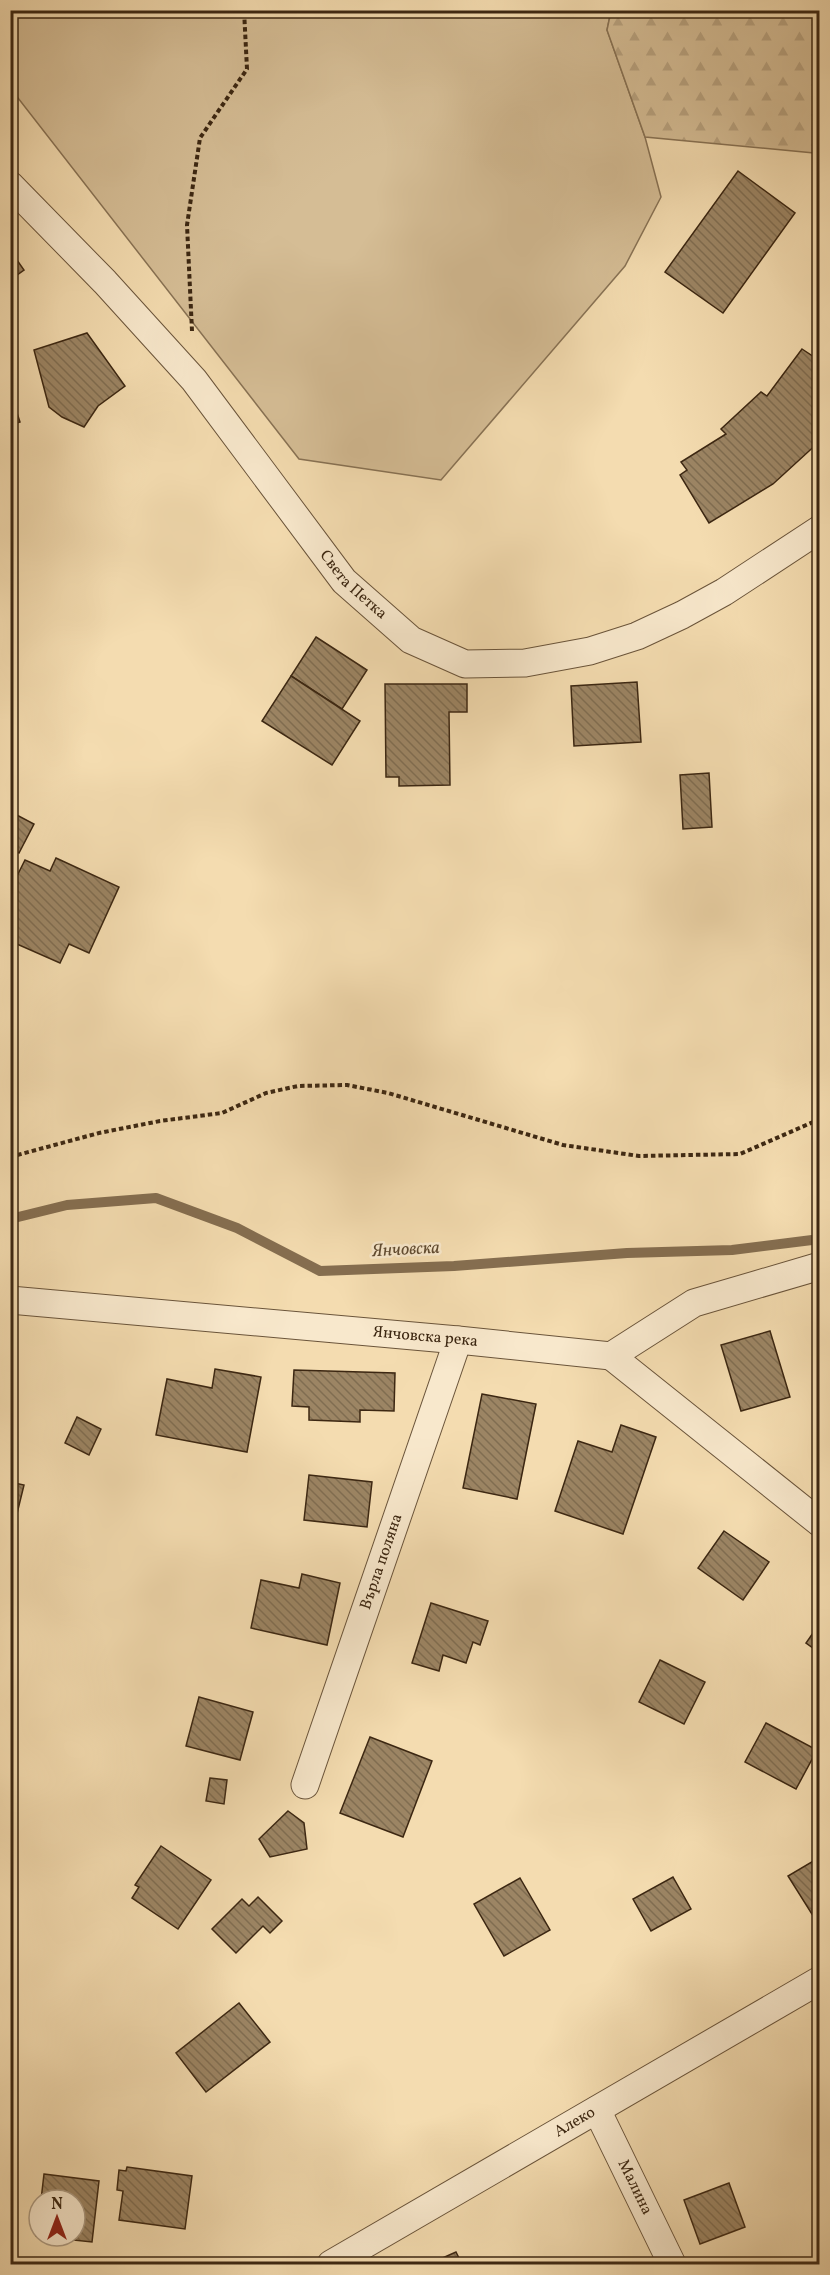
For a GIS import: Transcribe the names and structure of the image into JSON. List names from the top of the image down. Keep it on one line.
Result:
{"streets":{"street":["Света Петка","Янчовска река","Върла поляна","Алеко","Малина"]},"crossings":[["Янчовска река","Върла поляна"],["Алеко","Малина"]],"water":["Янчовска"],"north":"top"}
